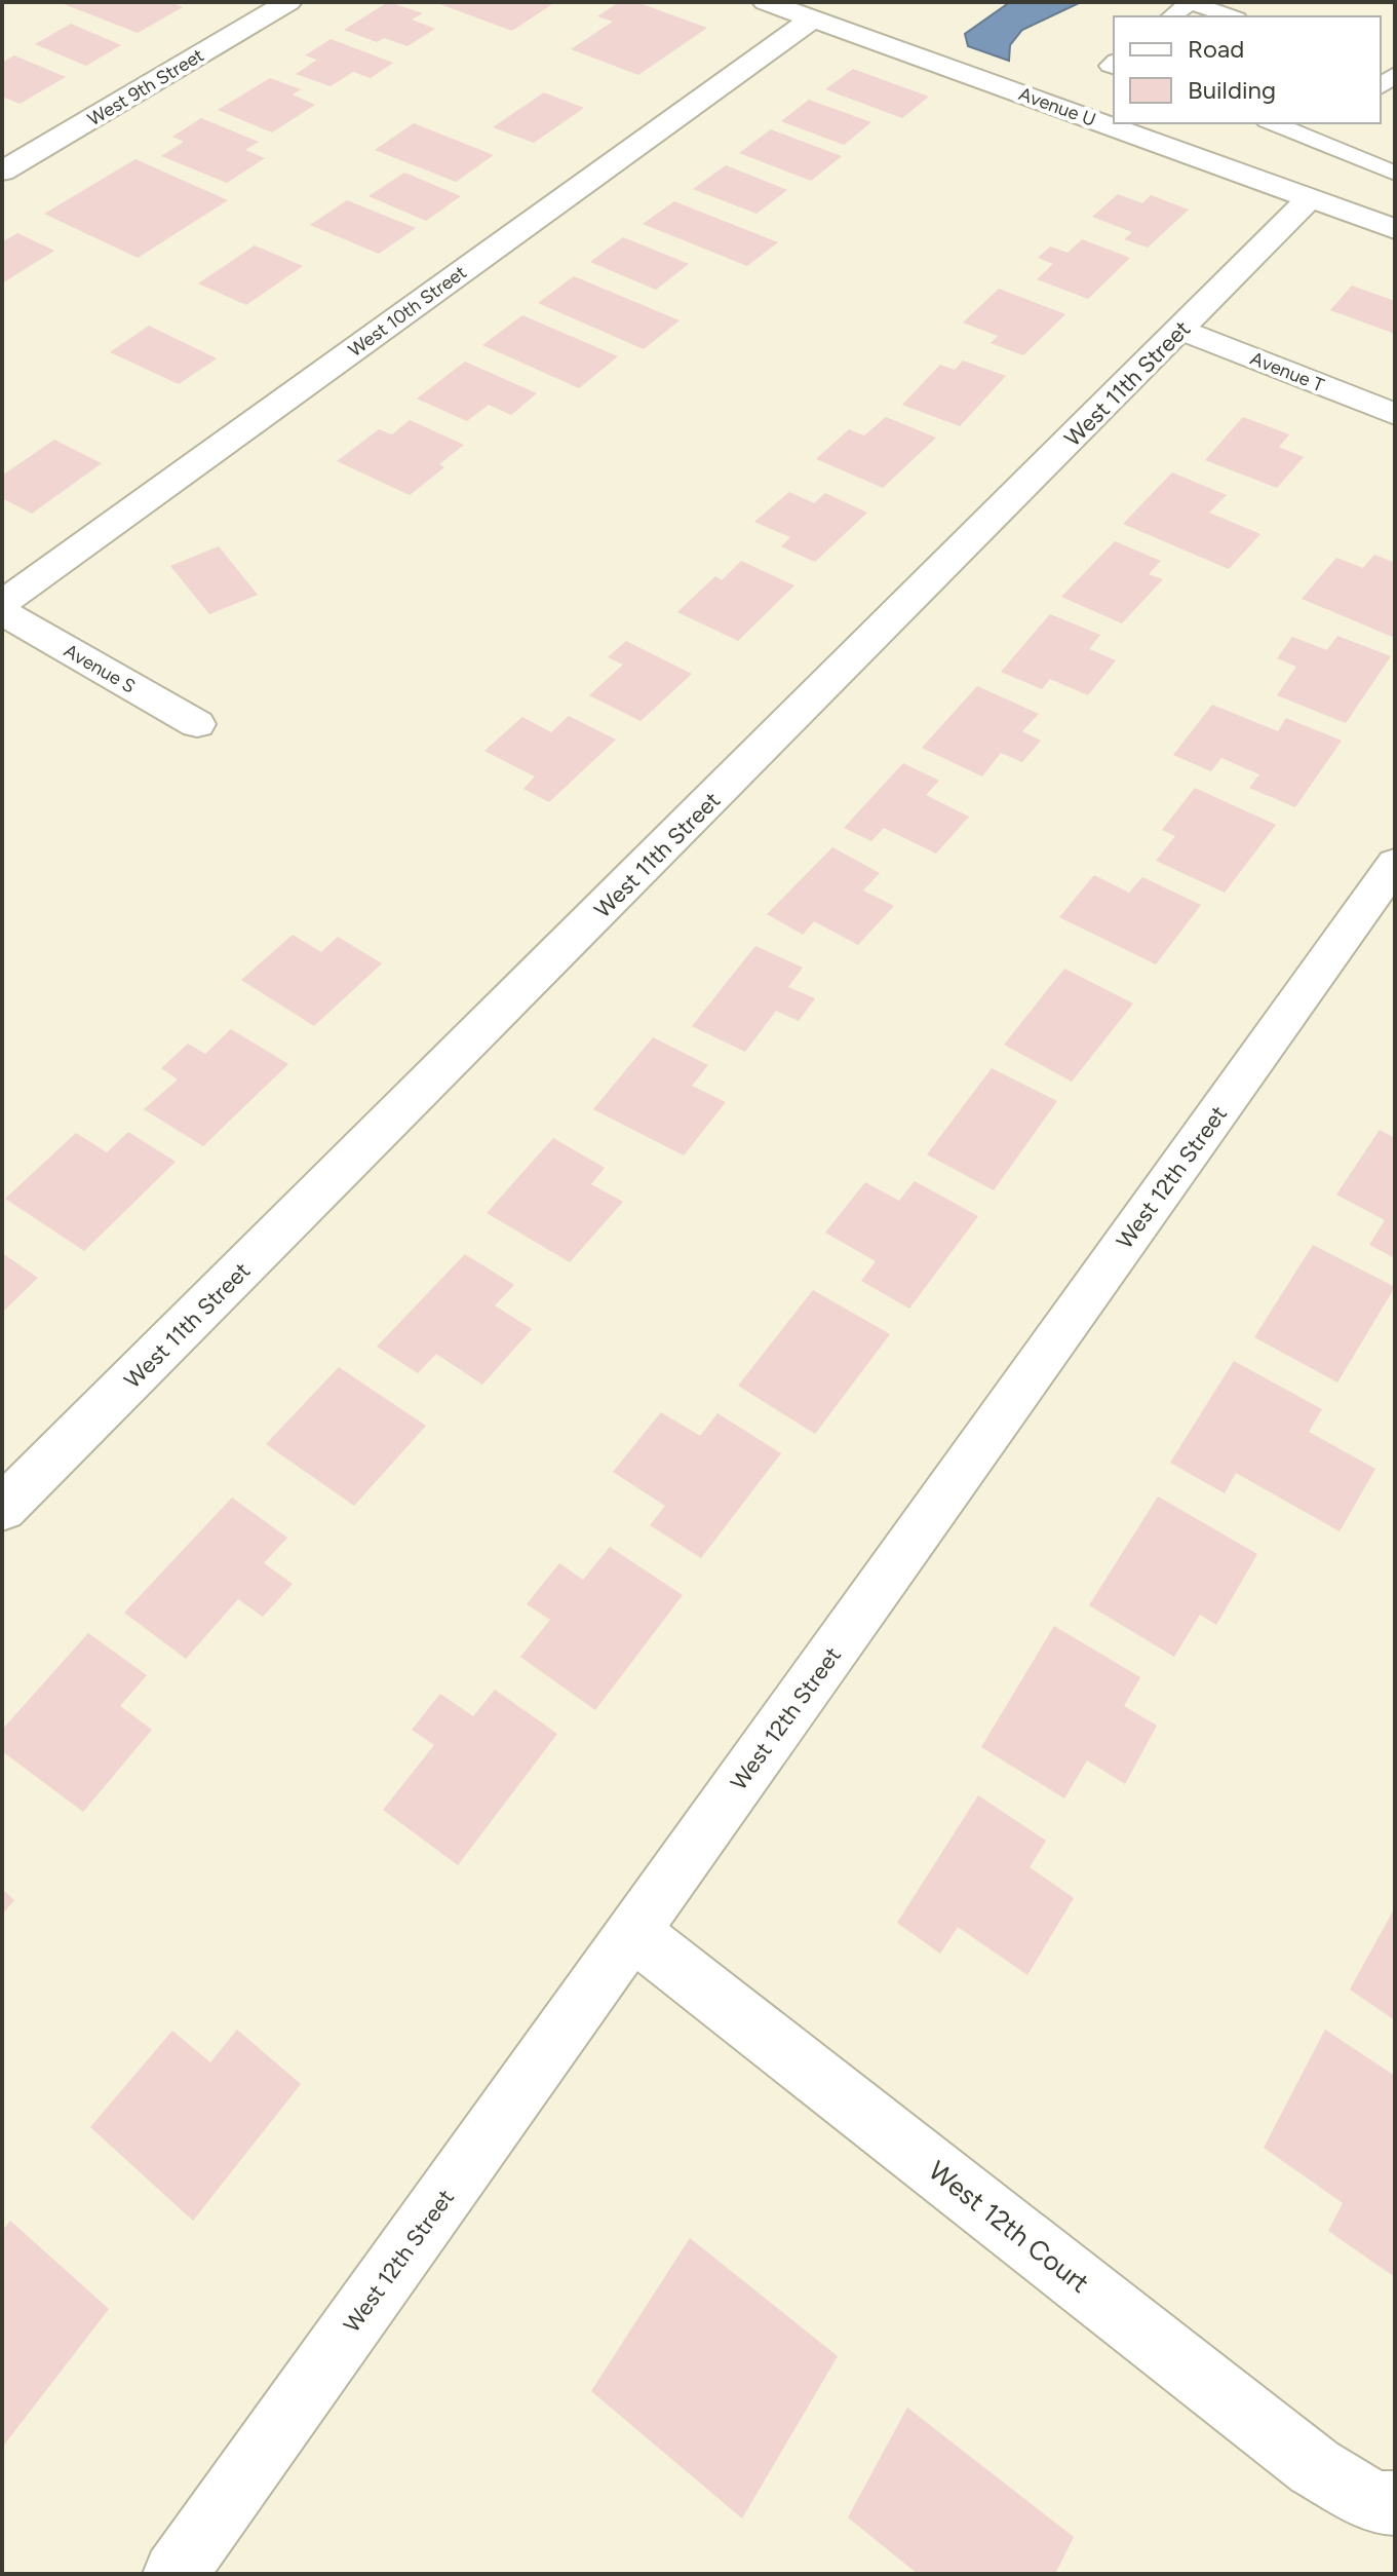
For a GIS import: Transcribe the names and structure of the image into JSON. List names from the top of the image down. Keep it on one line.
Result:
{"streets":{"street":["West 9th Street","Avenue U","West 10th Street","Avenue T","West 11th Street","Avenue S","West 12th Street","West 12th Court"]},"crossings":[["Avenue U","West 10th Street"],["Avenue U","West 11th Street"],["Avenue T","West 11th Street"],["West 12th Street","West 12th Court"]],"legend":["Road","Building"]}
